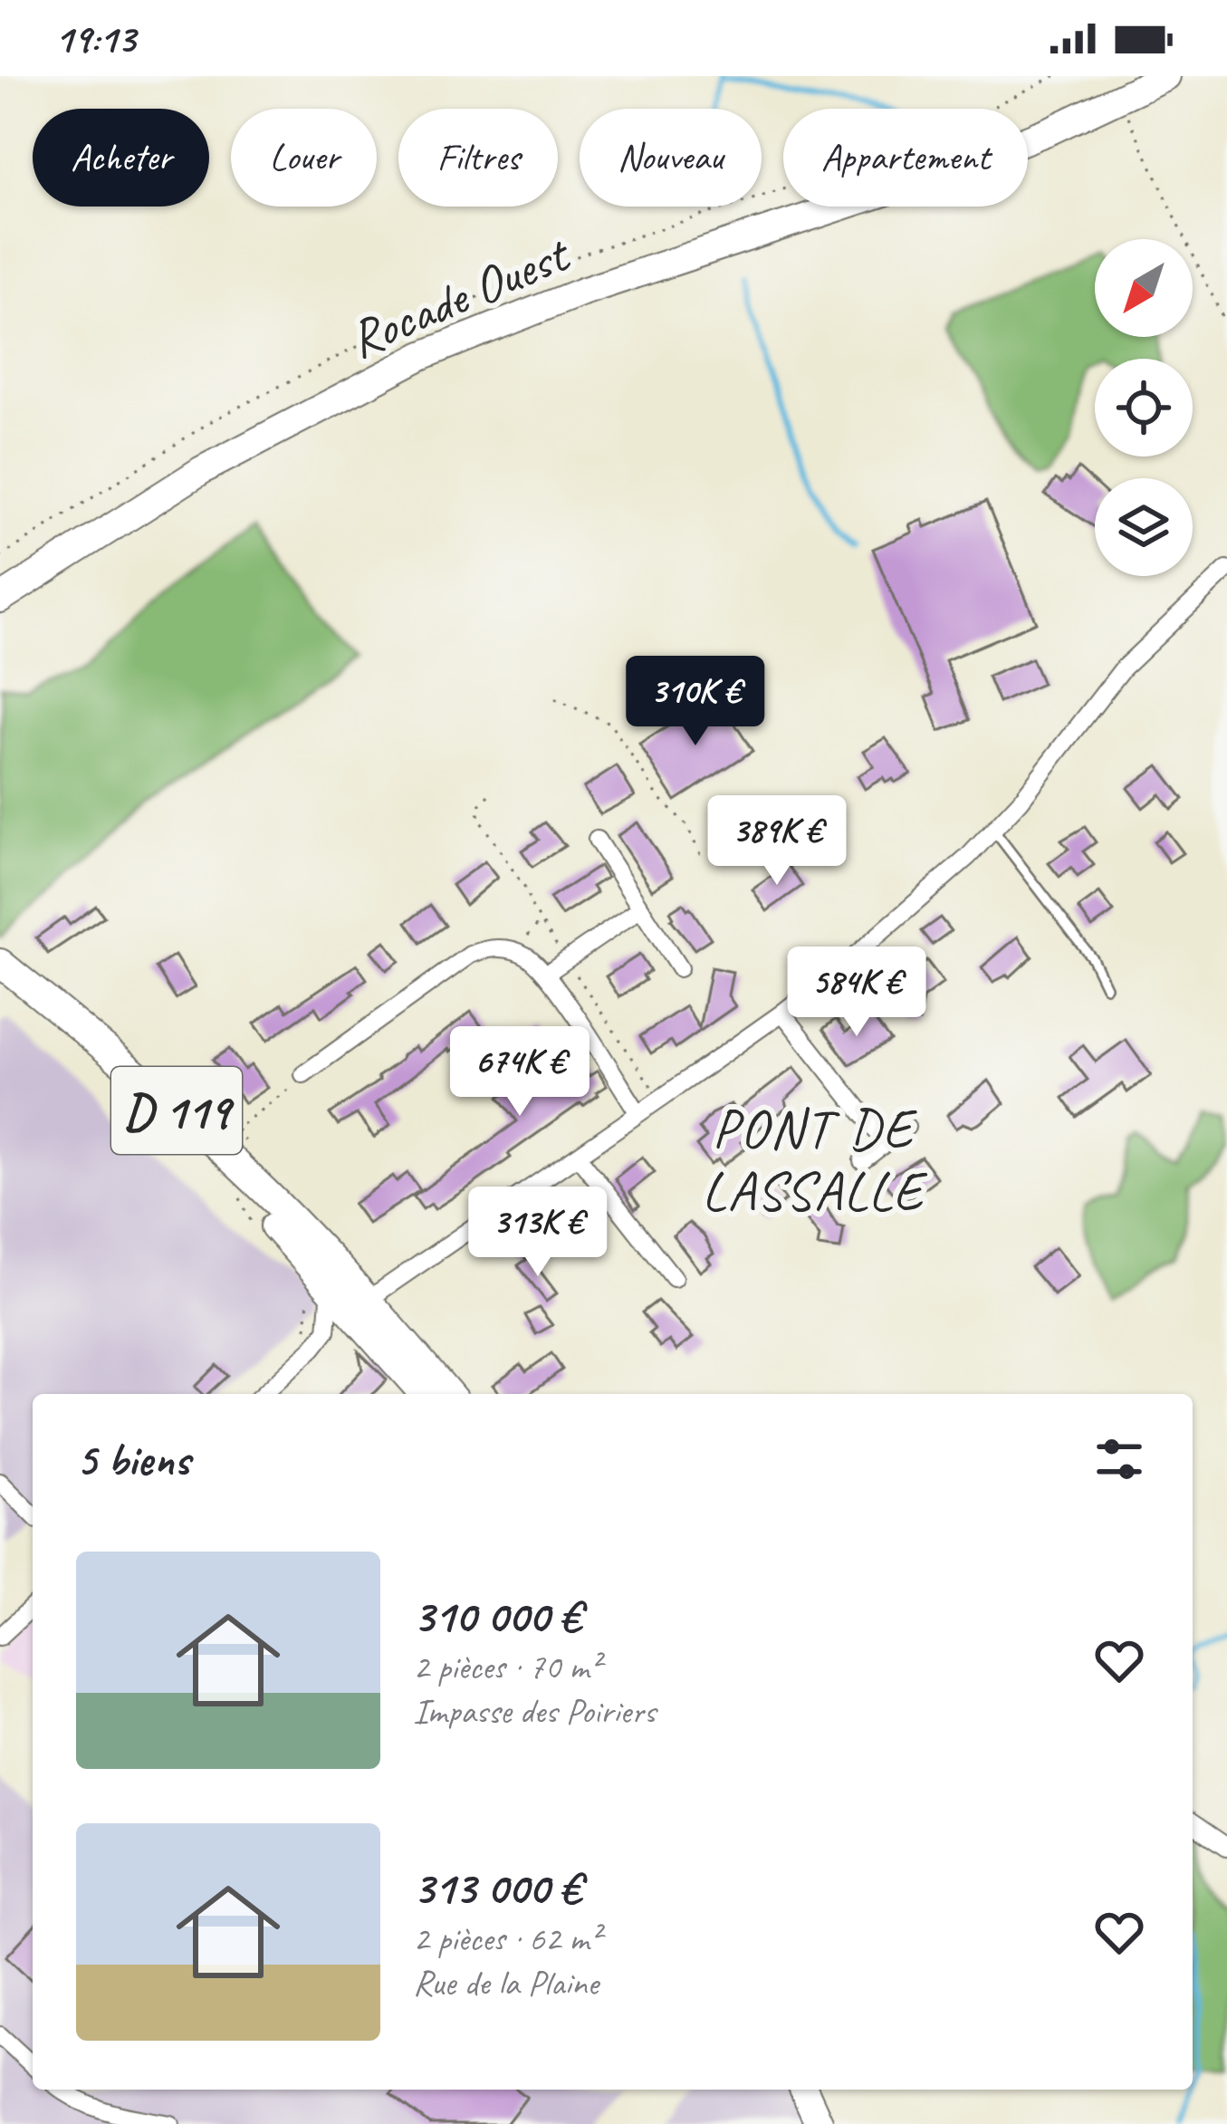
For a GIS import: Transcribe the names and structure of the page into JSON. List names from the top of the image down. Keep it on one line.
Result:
{"streets":{"main road":["Rocade Ouest","D 119"]},"districts":["PONT DE LASSALLE"],"north":"bottom left","page":{"status":"19:13","chip":["Acheter","Louer","Filtres","Nouveau","Appartement"],"price":["310K €","389K €","584K €","674K €","313K €"],"heading":"5 biens","list":[{"name":"310 000 €","note":"2 pièces · 70 m² · Impasse des Poiriers"},{"name":"313 000 €","note":"2 pièces · 62 m² · Rue de la Plaine"}]}}
